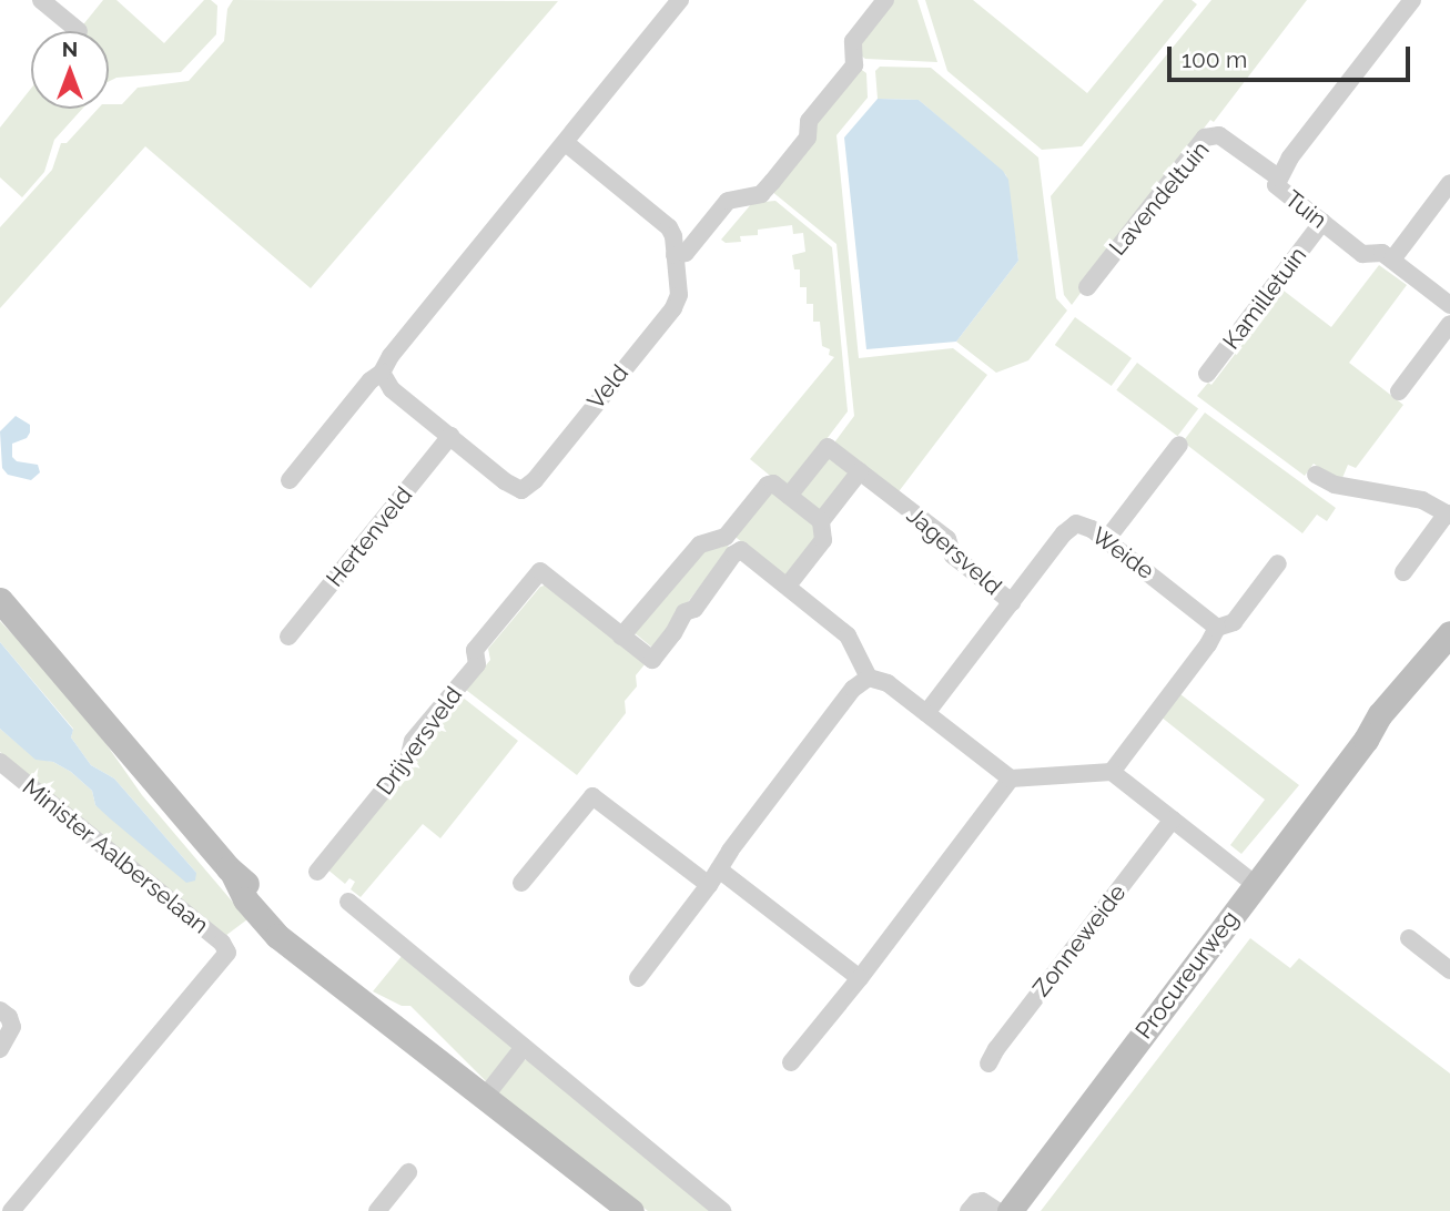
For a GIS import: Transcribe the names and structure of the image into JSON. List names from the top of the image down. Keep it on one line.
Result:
{"streets":{"main road":["Procureurweg"],"street":["Lavendeltuin","Tuin","Kamilletuin","Veld","Hertenveld","Jagersveld","Weide","Drijversveld","Minister Aalberselaan","Zonneweide"]},"crossings":[["Lavendeltuin","Tuin"],["Tuin","Kamilletuin"],["Veld","Hertenveld"],["Jagersveld","Weide"]],"scale_bar":"100 m","north":"top"}
